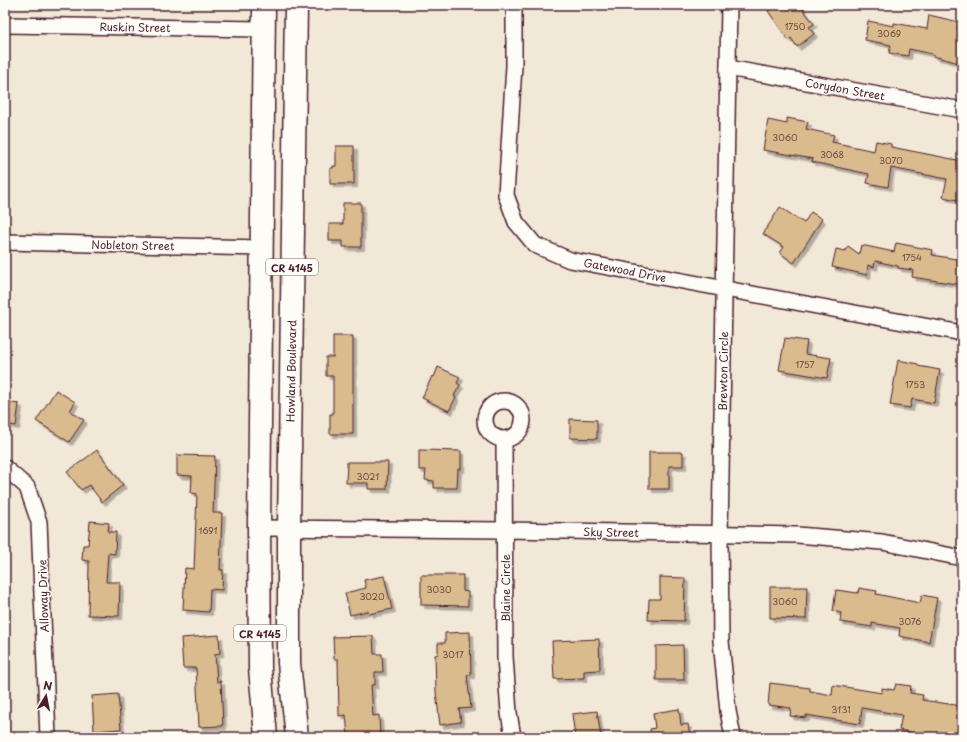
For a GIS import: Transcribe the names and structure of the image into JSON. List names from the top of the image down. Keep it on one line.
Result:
{"streets":{"main road":["CR 4145","Howland Boulevard"],"street":["Ruskin Street","Corydon Street","Nobleton Street","Gatewood Drive","Brewton Circle","Sky Street","Blaine Circle","Alloway Drive"]},"crossings":[["Ruskin Street","CR 4145"],["Corydon Street","Brewton Circle"],["Nobleton Street","CR 4145"],["CR 4145","Sky Street"],["Gatewood Drive","Brewton Circle"],["Howland Boulevard","Sky Street"],["Brewton Circle","Sky Street"],["Sky Street","Blaine Circle"]],"house_numbers":["1750","3069","3060","3068","3070","1754","1757","1753","3021","1691","3030","3020","3060","3076","3017","3131"],"north":"top"}
